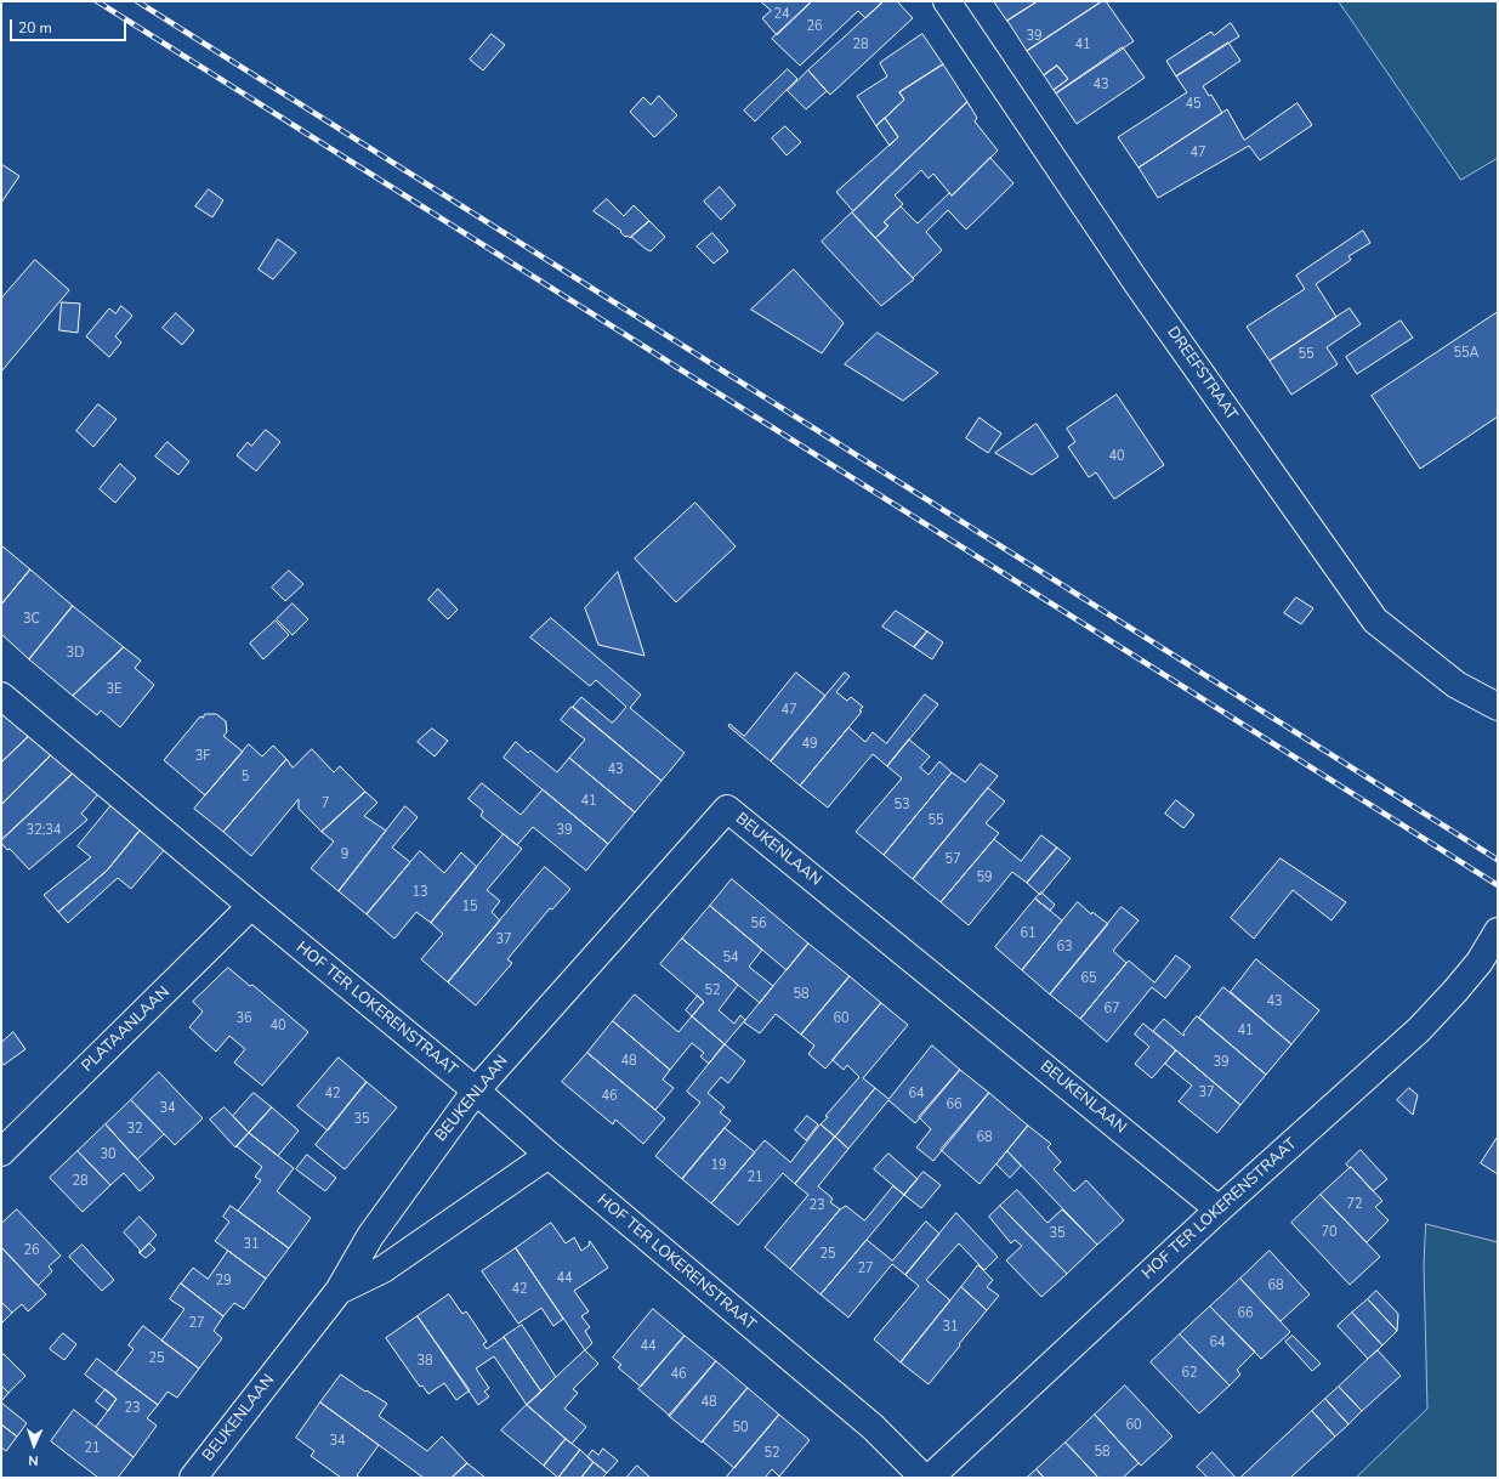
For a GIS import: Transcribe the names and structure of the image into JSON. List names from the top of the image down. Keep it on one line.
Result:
{"streets":{"street":["DREEFSTRAAT","BEUKENLAAN","HOF TER LOKERENSTRAAT","PLATAANLAAN"]},"crossings":[["BEUKENLAAN","HOF TER LOKERENSTRAAT"],["HOF TER LOKERENSTRAAT","PLATAANLAAN"]],"house_numbers":["24","26","39","28","41","43","45","47","55A","55","40","3C","3D","3E","47","49","3F","43","5","41","7","53","55","32;34","39","9","57","59","13","15","56","61","37","63","54","65","52","58","43","67","36","60","40","41","48","39","37","42","64","46","66","34","35","32","68","30","19","21","28","72","23","70","35","31","26","25","27","44","29","68","42","66","27","31","64","44","25","38","62","46","48","23","60","50","34","21","58","52"],"scale_bar":"20 m","north":"bottom"}
